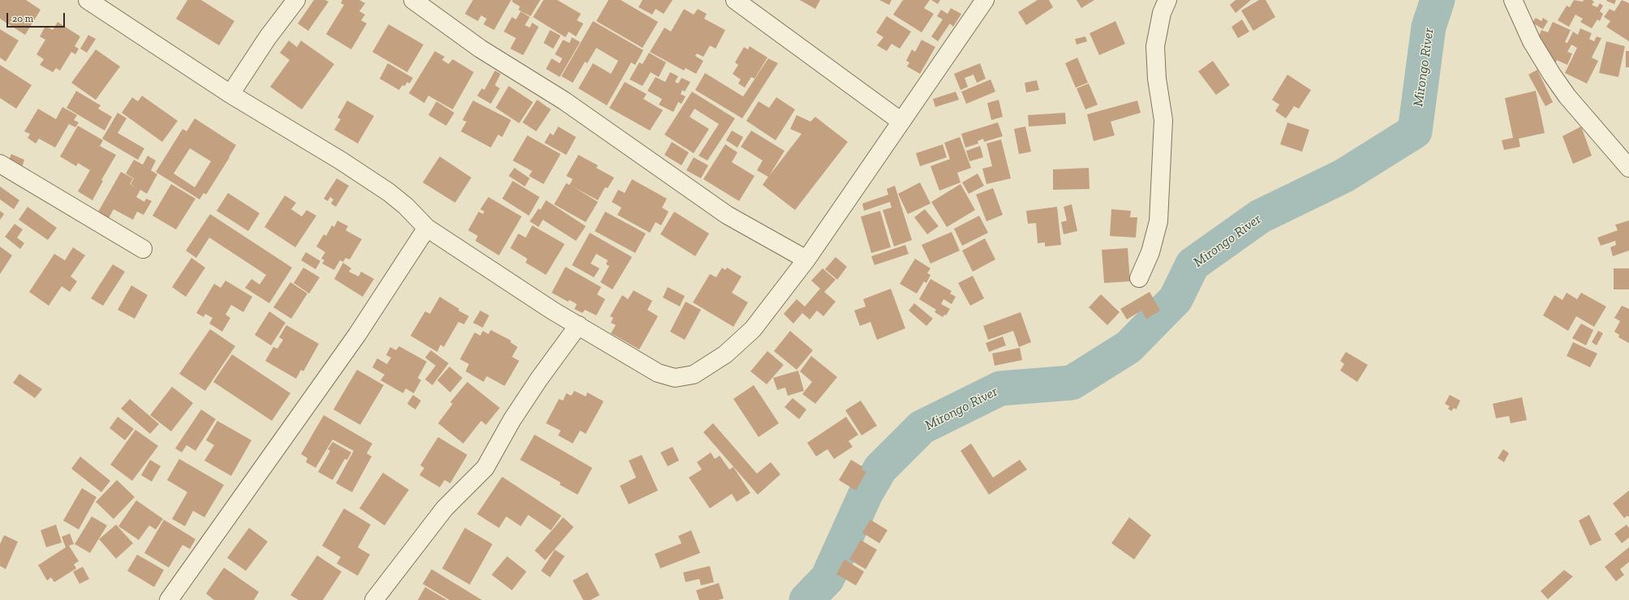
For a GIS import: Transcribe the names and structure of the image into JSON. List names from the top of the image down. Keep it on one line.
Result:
{"water":["Mirongo River"],"scale_bar":"20 m"}
